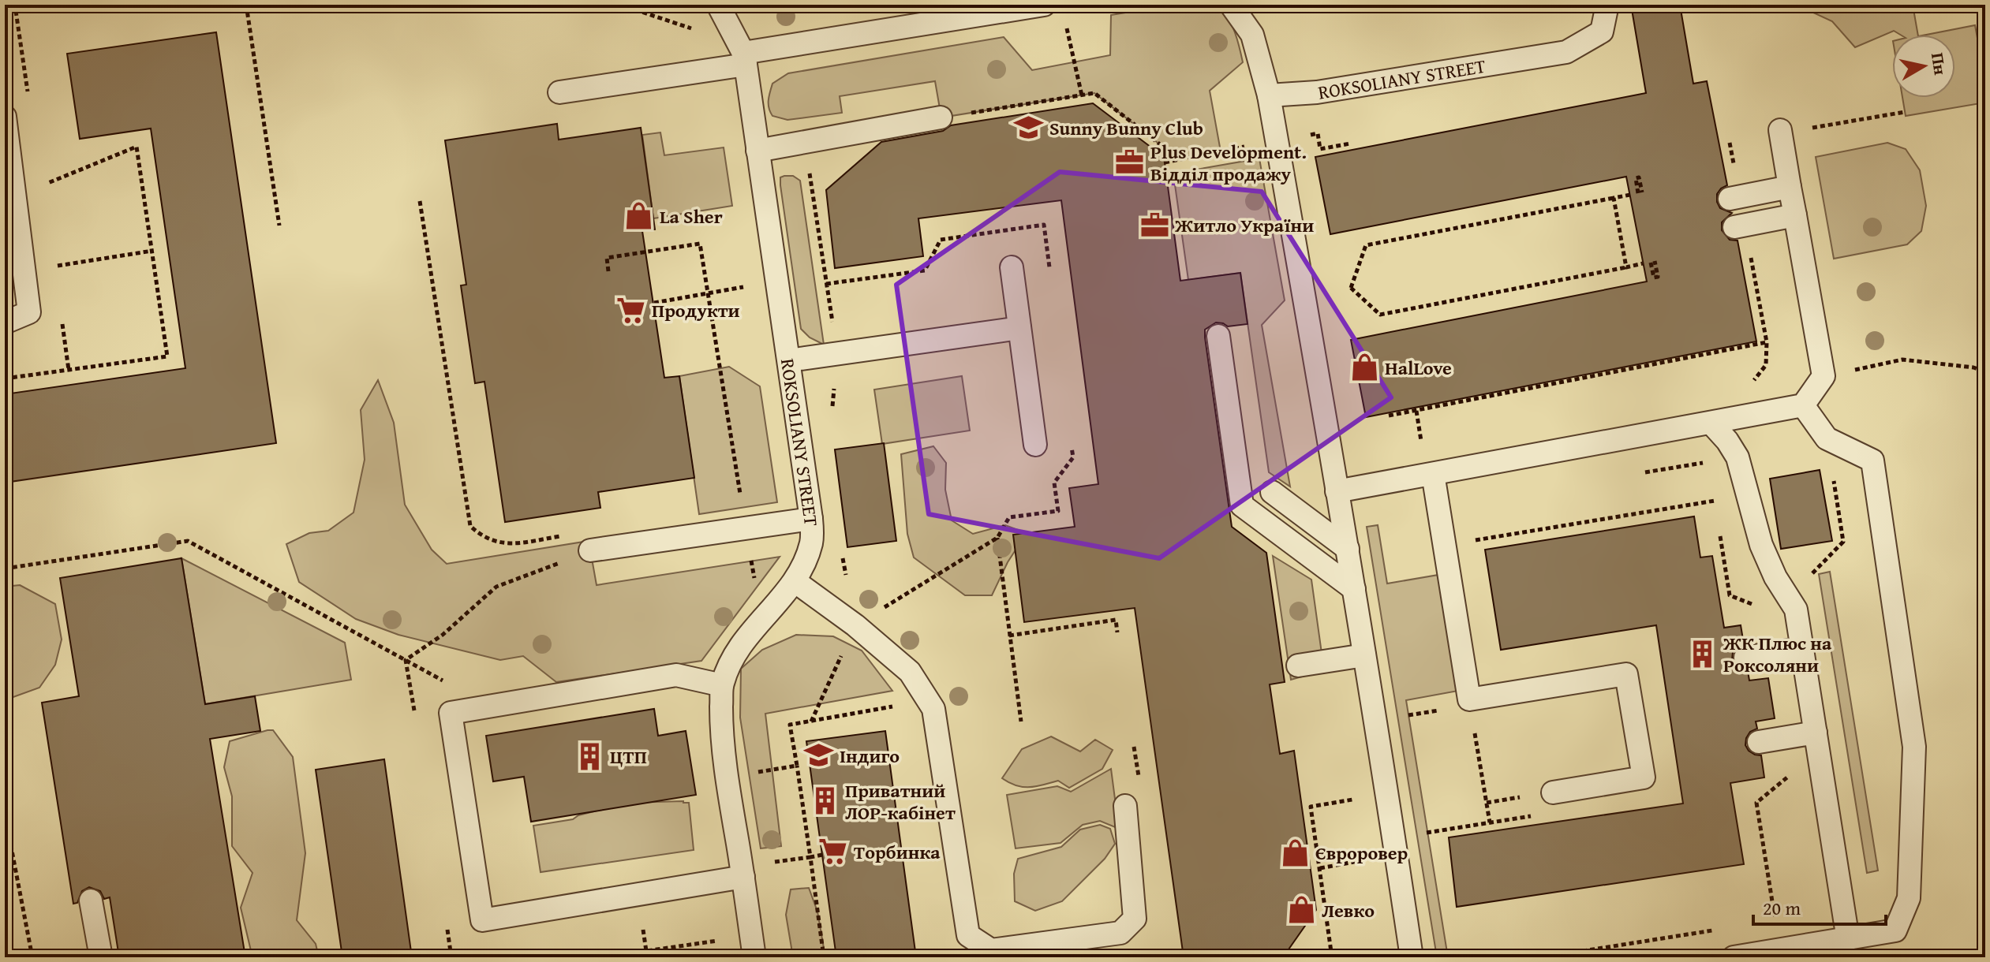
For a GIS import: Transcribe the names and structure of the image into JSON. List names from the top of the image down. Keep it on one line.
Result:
{"streets":{"lane":["ROKSOLIANY STREET"]},"places":{"school or university":["Sunny Bunny Club","Індиго"],"office":["Plus Development. Відділ продажу","Житло України"],"shop":["La Sher","HalLove","Євроровер","Левко"],"supermarket":["Продукти","Торбинка"],"building":["ЖК Плюс на Роксоляни","ЦТП","Приватний ЛОР-кабінет"]},"scale_bar":"20 m","north":"right"}
